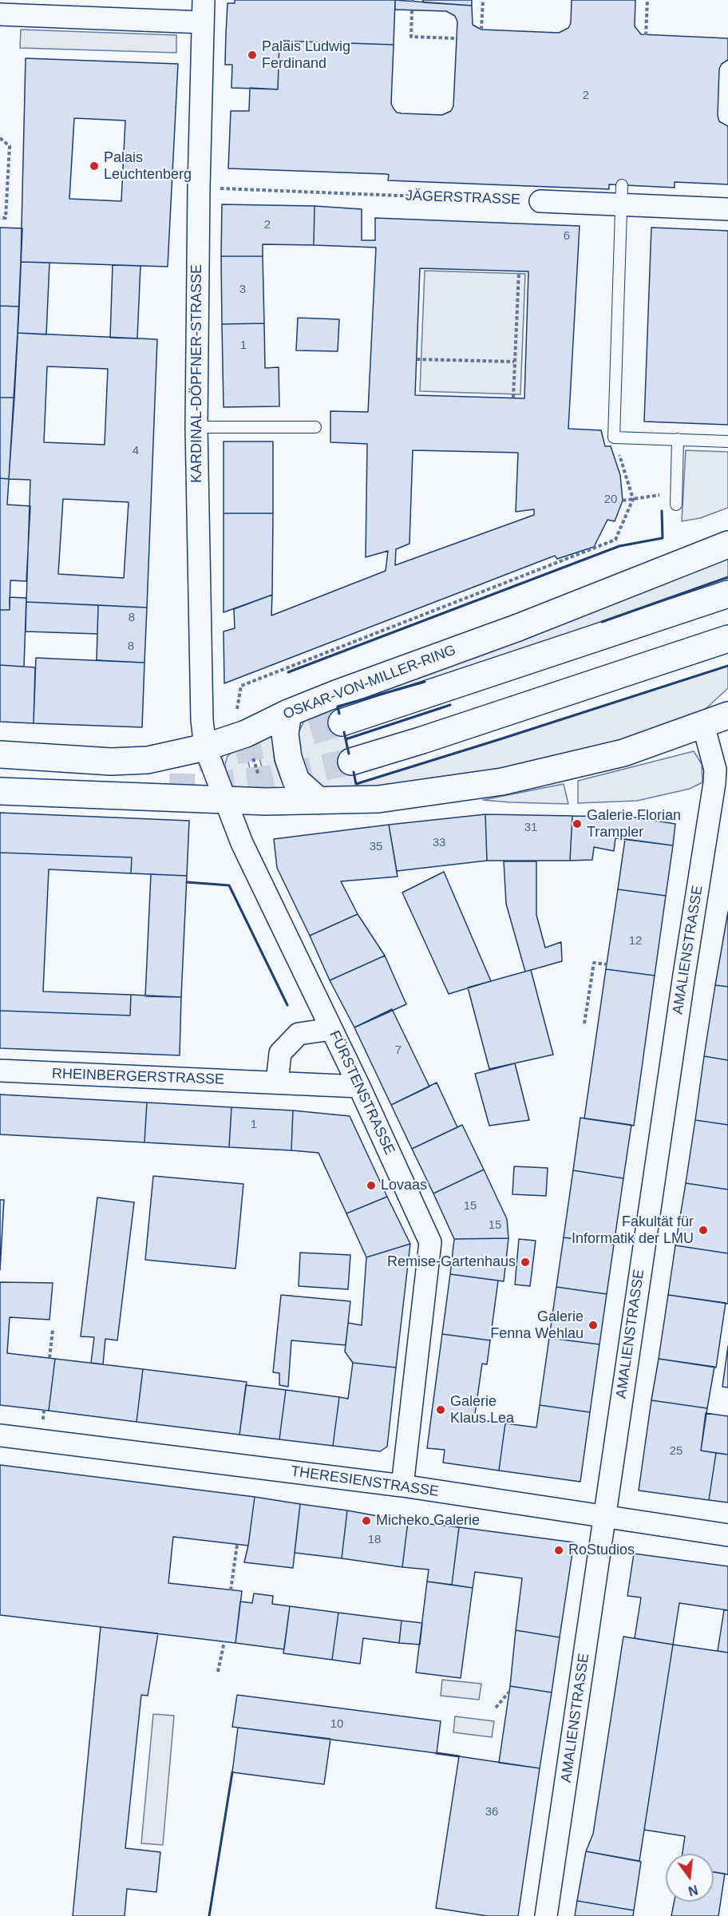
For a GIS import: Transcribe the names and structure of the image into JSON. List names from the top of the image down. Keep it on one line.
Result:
{"streets":{"main road":["OSKAR-VON-MILLER-RING"],"street":["JÄGERSTRASSE","KARDINAL-DÖPFNER-STRASSE","AMALIENSTRASSE","RHEINBERGERSTRASSE","FÜRSTENSTRASSE","THERESIENSTRASSE"]},"crossings":[["JÄGERSTRASSE","KARDINAL-DÖPFNER-STRASSE"],["KARDINAL-DÖPFNER-STRASSE","OSKAR-VON-MILLER-RING"],["KARDINAL-DÖPFNER-STRASSE","FÜRSTENSTRASSE"],["AMALIENSTRASSE","THERESIENSTRASSE"],["RHEINBERGERSTRASSE","FÜRSTENSTRASSE"],["FÜRSTENSTRASSE","THERESIENSTRASSE"]],"places":["Palais Ludwig Ferdinand","Palais Leuchtenberg","Galerie Florian Trampler","Lovaas","Fakultät für Informatik der LMU","Remise-Gartenhaus","Galerie Fenna Wehlau","Galerie Klaus Lea","Micheko Galerie","RoStudios"],"house_numbers":["2","2","6","3","1","4","20","8","8","31","33","35","12","7","1","15","15","25","18","10","36"],"north":"bottom"}
